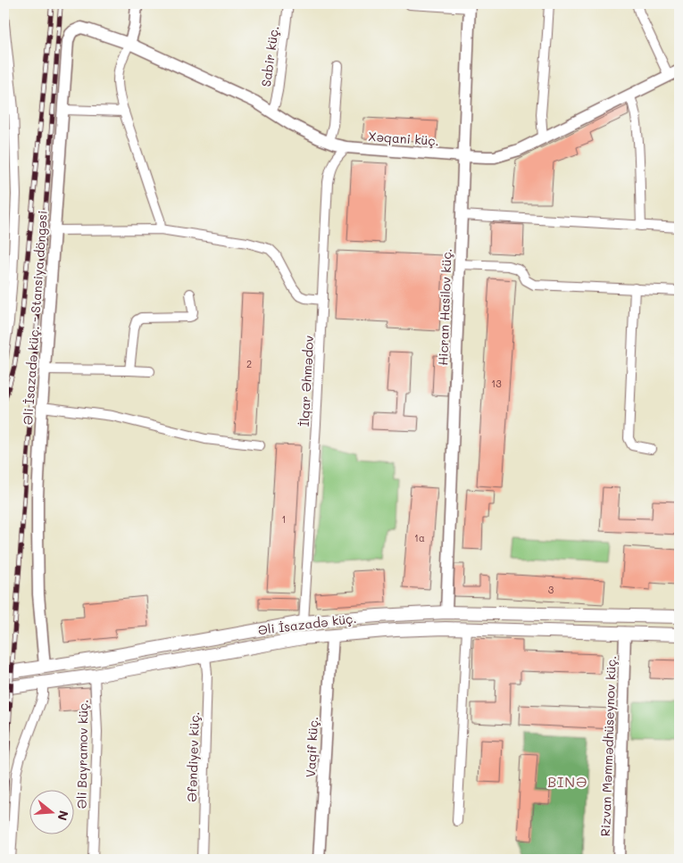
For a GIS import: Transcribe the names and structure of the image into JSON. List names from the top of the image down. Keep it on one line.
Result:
{"streets":{"main road":["Əli İsazadə küç."],"street":["Sabir küç.","Xəqani küç.","Hicran Hasilov küç.","Əli İsazadə küç. - Stansiya döngəsi","İlqar Əhmədov","Rizvan Məmmədhüseynov küç.","Vaqif küç.","Əli Bayramov küç.","Əfəndiyev küç."]},"crossings":[["Sabir küç.","Xəqani küç."],["Xəqani küç.","Hicran Hasilov küç."],["Xəqani küç.","Əli İsazadə küç. - Stansiya döngəsi"],["Xəqani küç.","İlqar Əhmədov"],["Hicran Hasilov küç.","Əli İsazadə küç."],["Əli İsazadə küç. - Stansiya döngəsi","Əli İsazadə küç."],["İlqar Əhmədov","Əli İsazadə küç."],["Əli İsazadə küç.","Rizvan Məmmədhüseynov küç."],["Əli İsazadə küç.","Vaqif küç."],["Əli İsazadə küç.","Əli Bayramov küç."],["Əli İsazadə küç.","Əfəndiyev küç."]],"districts":["BINƏ"],"house_numbers":["2","13","1","1a","3"],"north":"right"}
